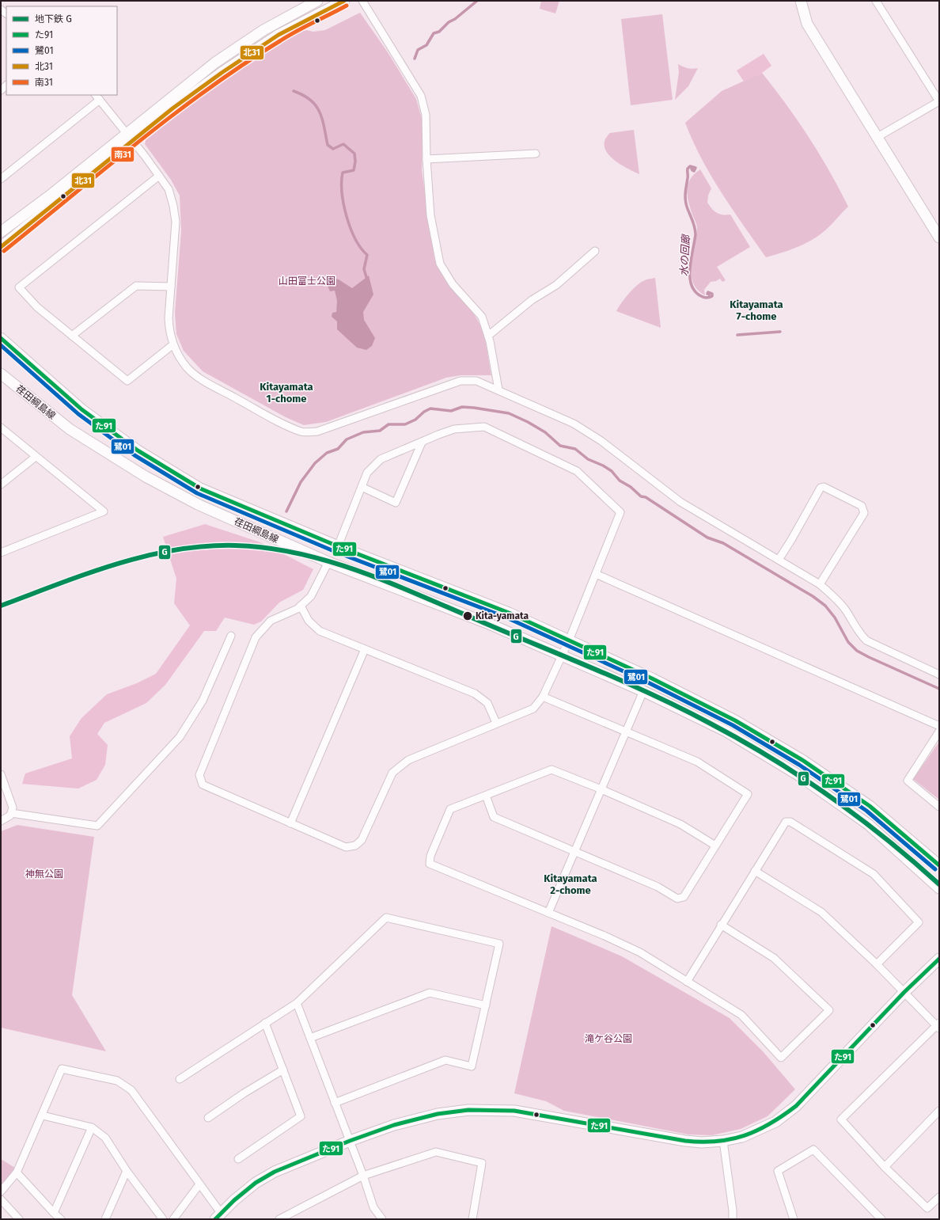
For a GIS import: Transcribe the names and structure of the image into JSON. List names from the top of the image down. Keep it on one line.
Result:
{"streets":{"main road":["荏田綱島線"]},"districts":["Kitayamata 7-chome","Kitayamata 1-chome","Kitayamata 2-chome"],"water":["水の回廊"],"parks":["山田富士公園","神無公園","滝ケ谷公園"],"places":["Kita-yamata"],"lines":["transit line 北31","transit line 南31","transit line た91","transit line 鷺01","metro line G"],"legend":["地下鉄 G","た91","鷺01","北31","南31"]}
